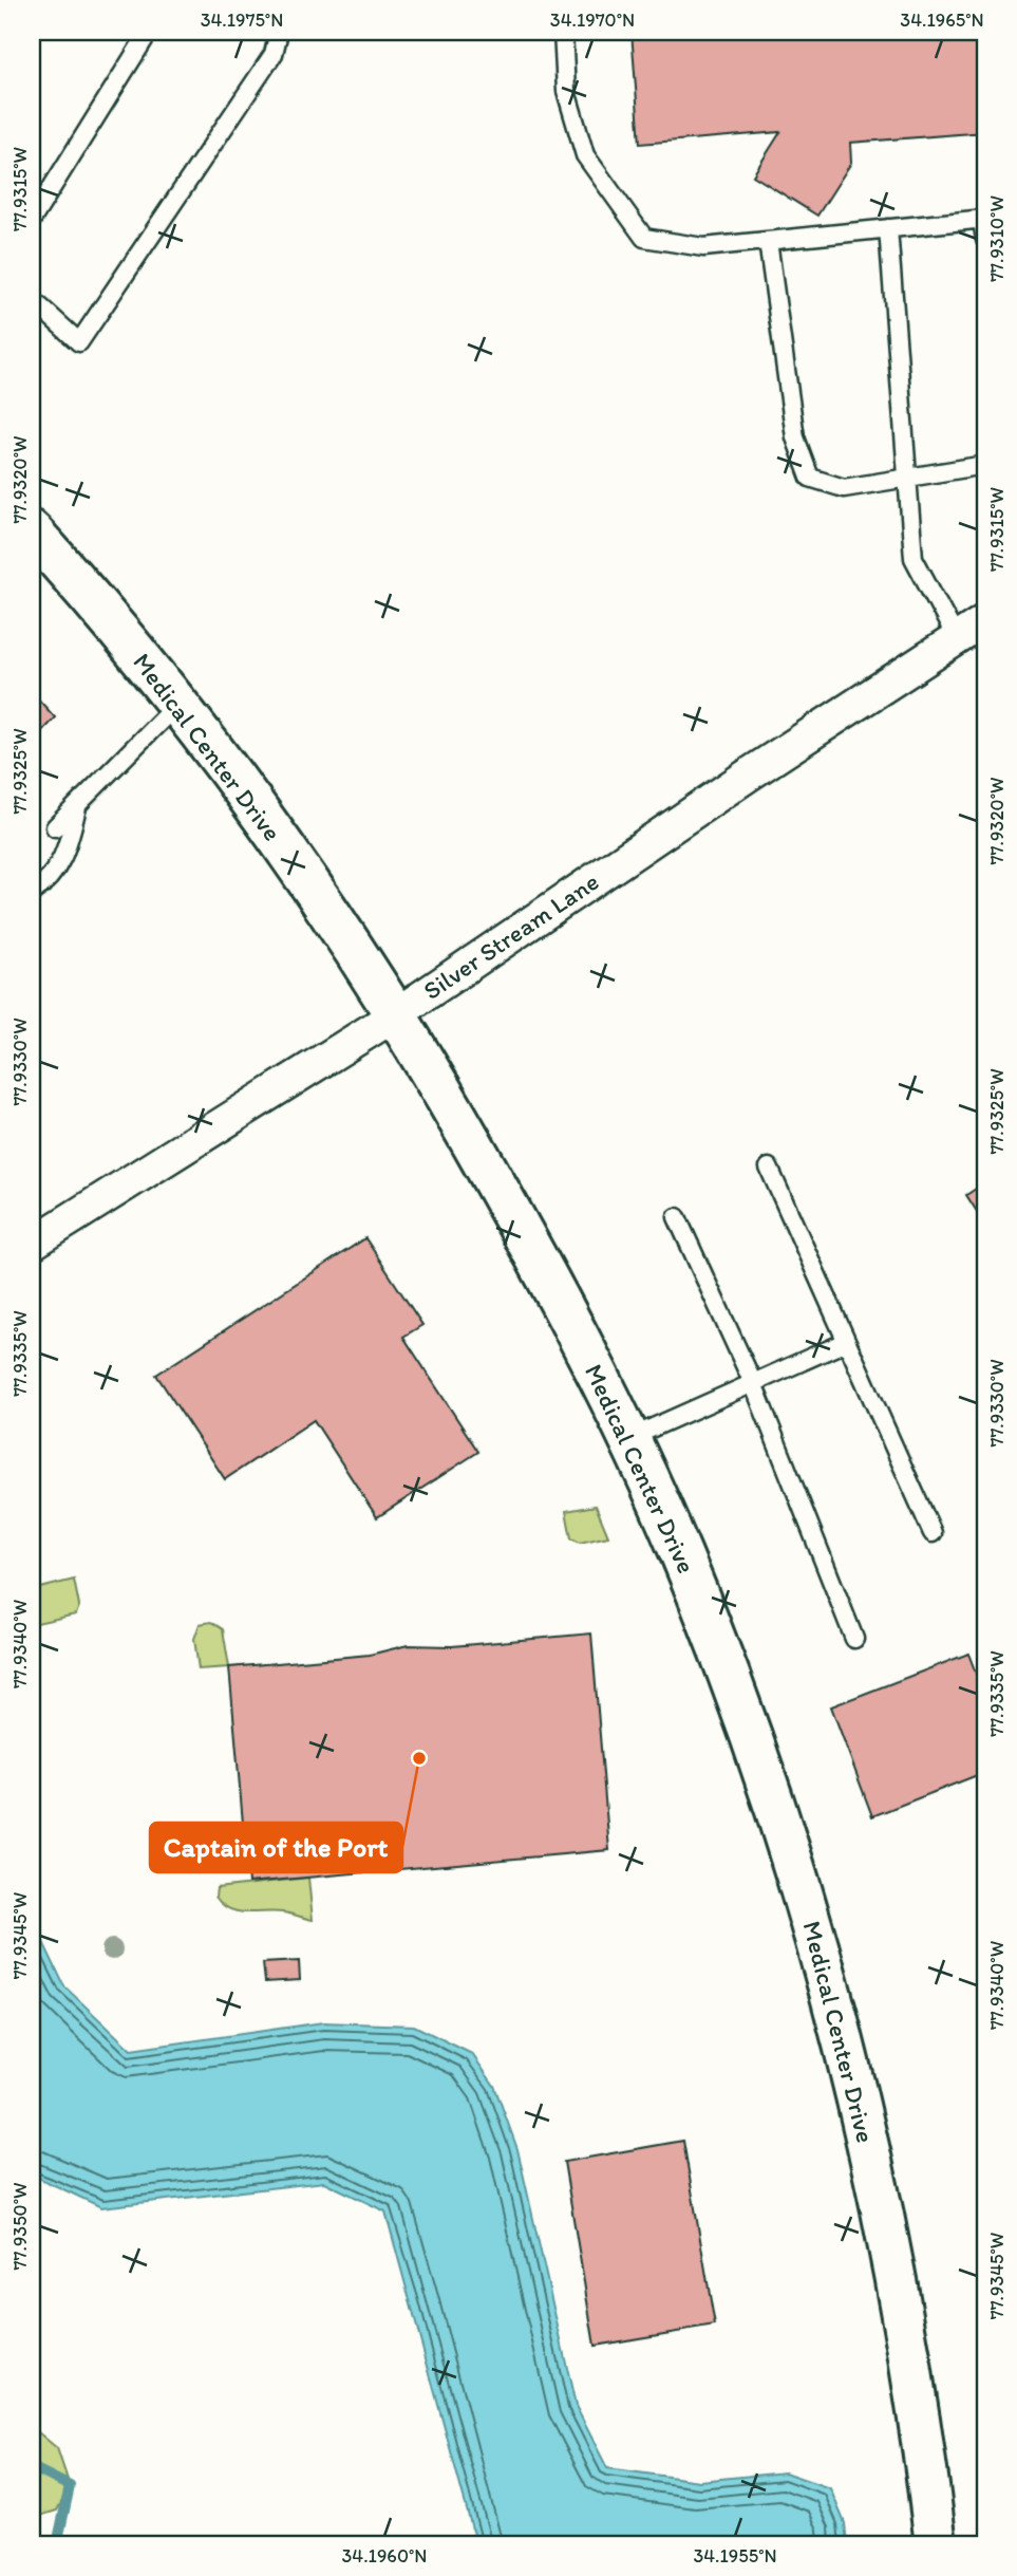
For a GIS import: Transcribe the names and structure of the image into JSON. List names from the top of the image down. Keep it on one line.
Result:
{"streets":{"street":["Medical Center Drive","Silver Stream Lane"]},"crossings":[["Medical Center Drive","Silver Stream Lane"]],"places":["Captain of the Port"],"coordinates":["34.1975°N","34.1970°N","34.1965°N","77.9315°W","77.9310°W","77.9320°W","77.9325°W","77.9330°W","77.9335°W","77.9340°W","77.9345°W","77.9350°W","34.1960°N","34.1955°N"]}
